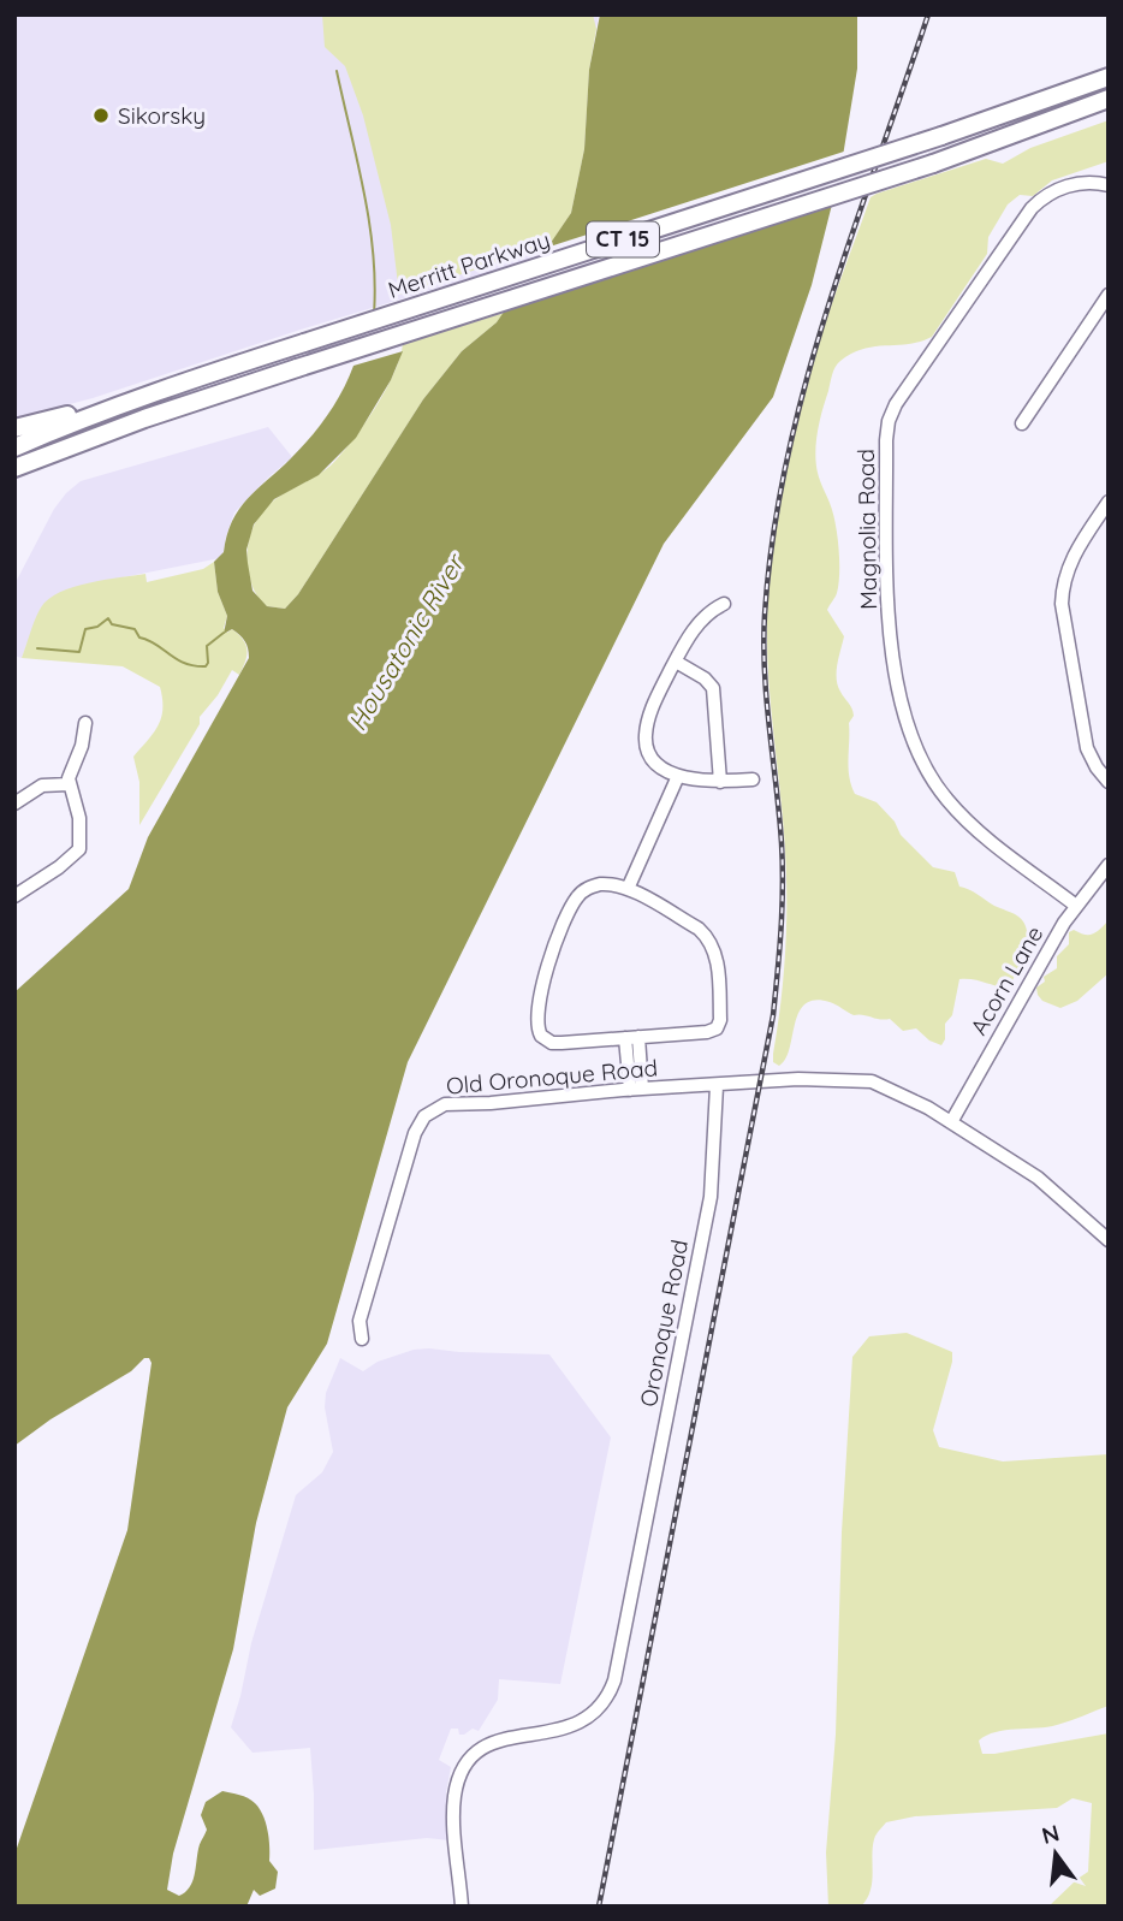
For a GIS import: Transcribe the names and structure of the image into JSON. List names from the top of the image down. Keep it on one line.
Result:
{"streets":{"highway":["CT 15","Merritt Parkway"],"street":["Magnolia Road","Acorn Lane","Old Oronoque Road","Oronoque Road"]},"crossings":[["CT 15","Merritt Parkway"],["Magnolia Road","Acorn Lane"],["Old Oronoque Road","Oronoque Road"]],"water":["Housatonic River"],"places":["Sikorsky"],"north":"top"}
